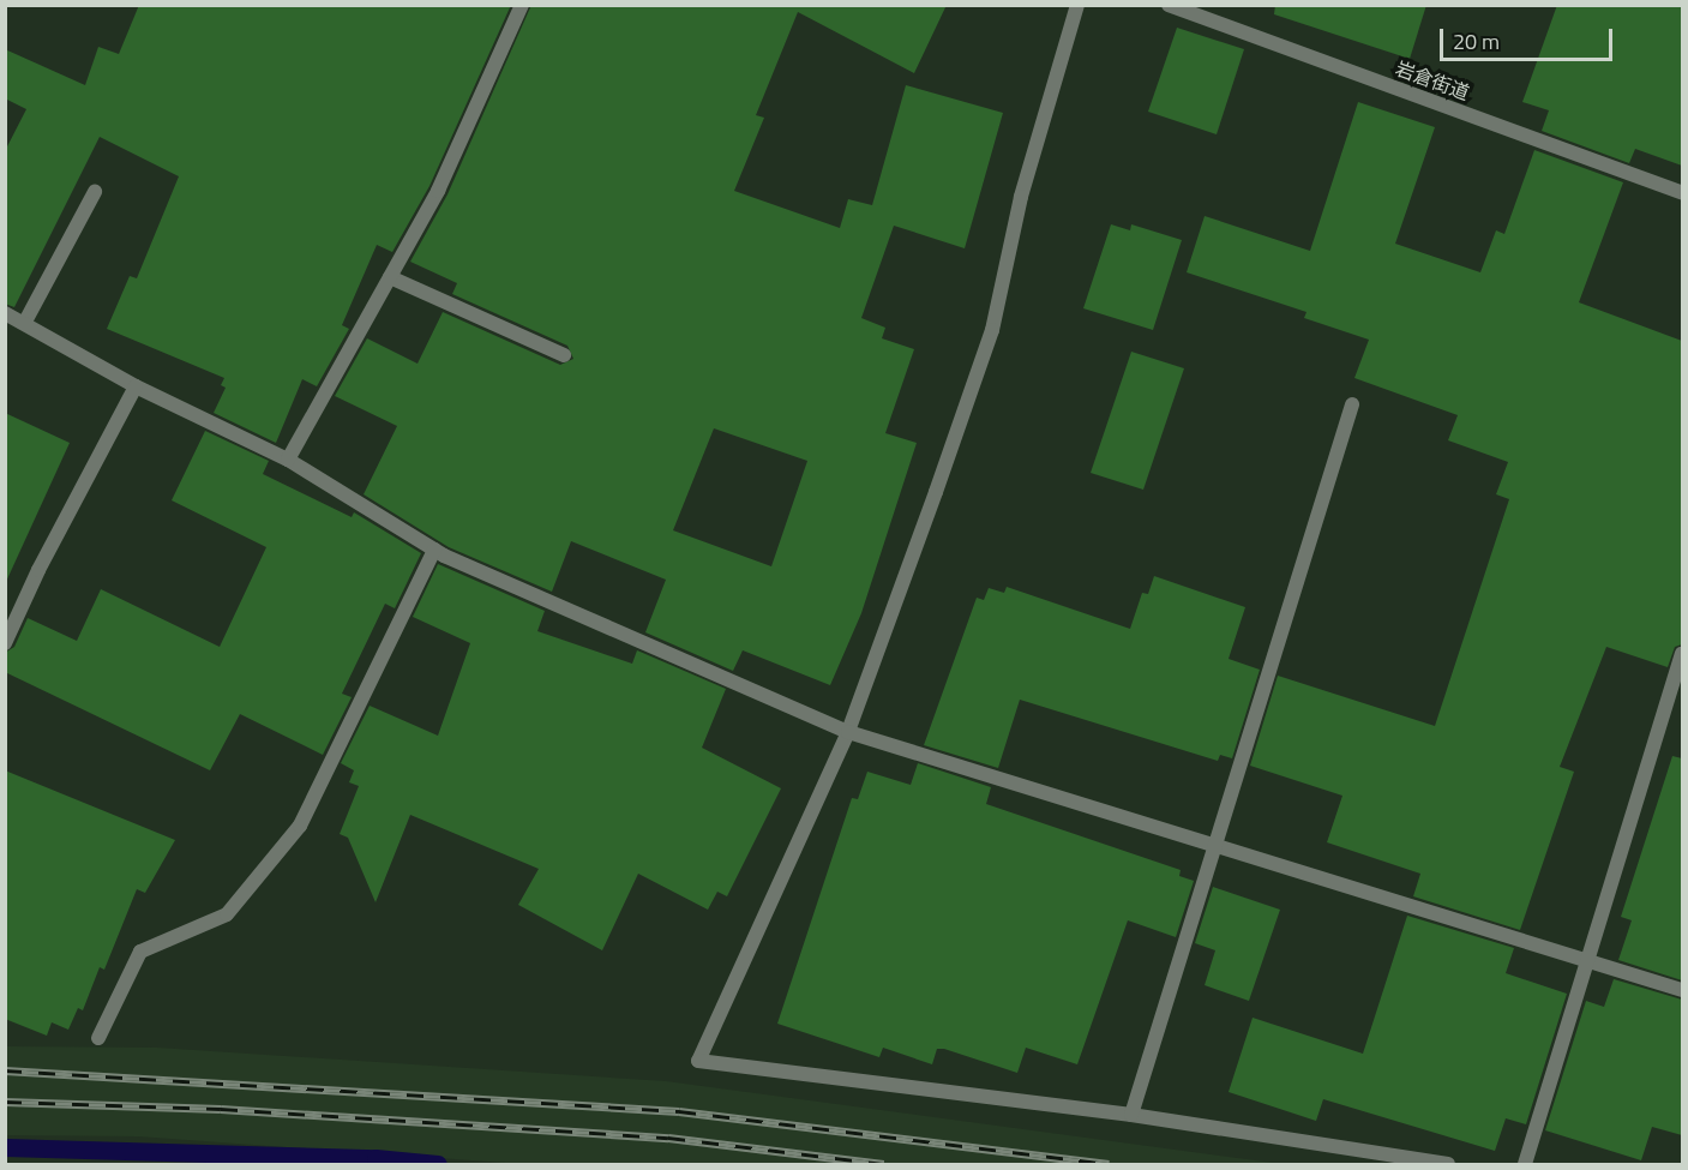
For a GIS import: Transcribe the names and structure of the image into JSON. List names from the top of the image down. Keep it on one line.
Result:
{"streets":{"street":["岩倉街道"]},"scale_bar":"20 m"}
